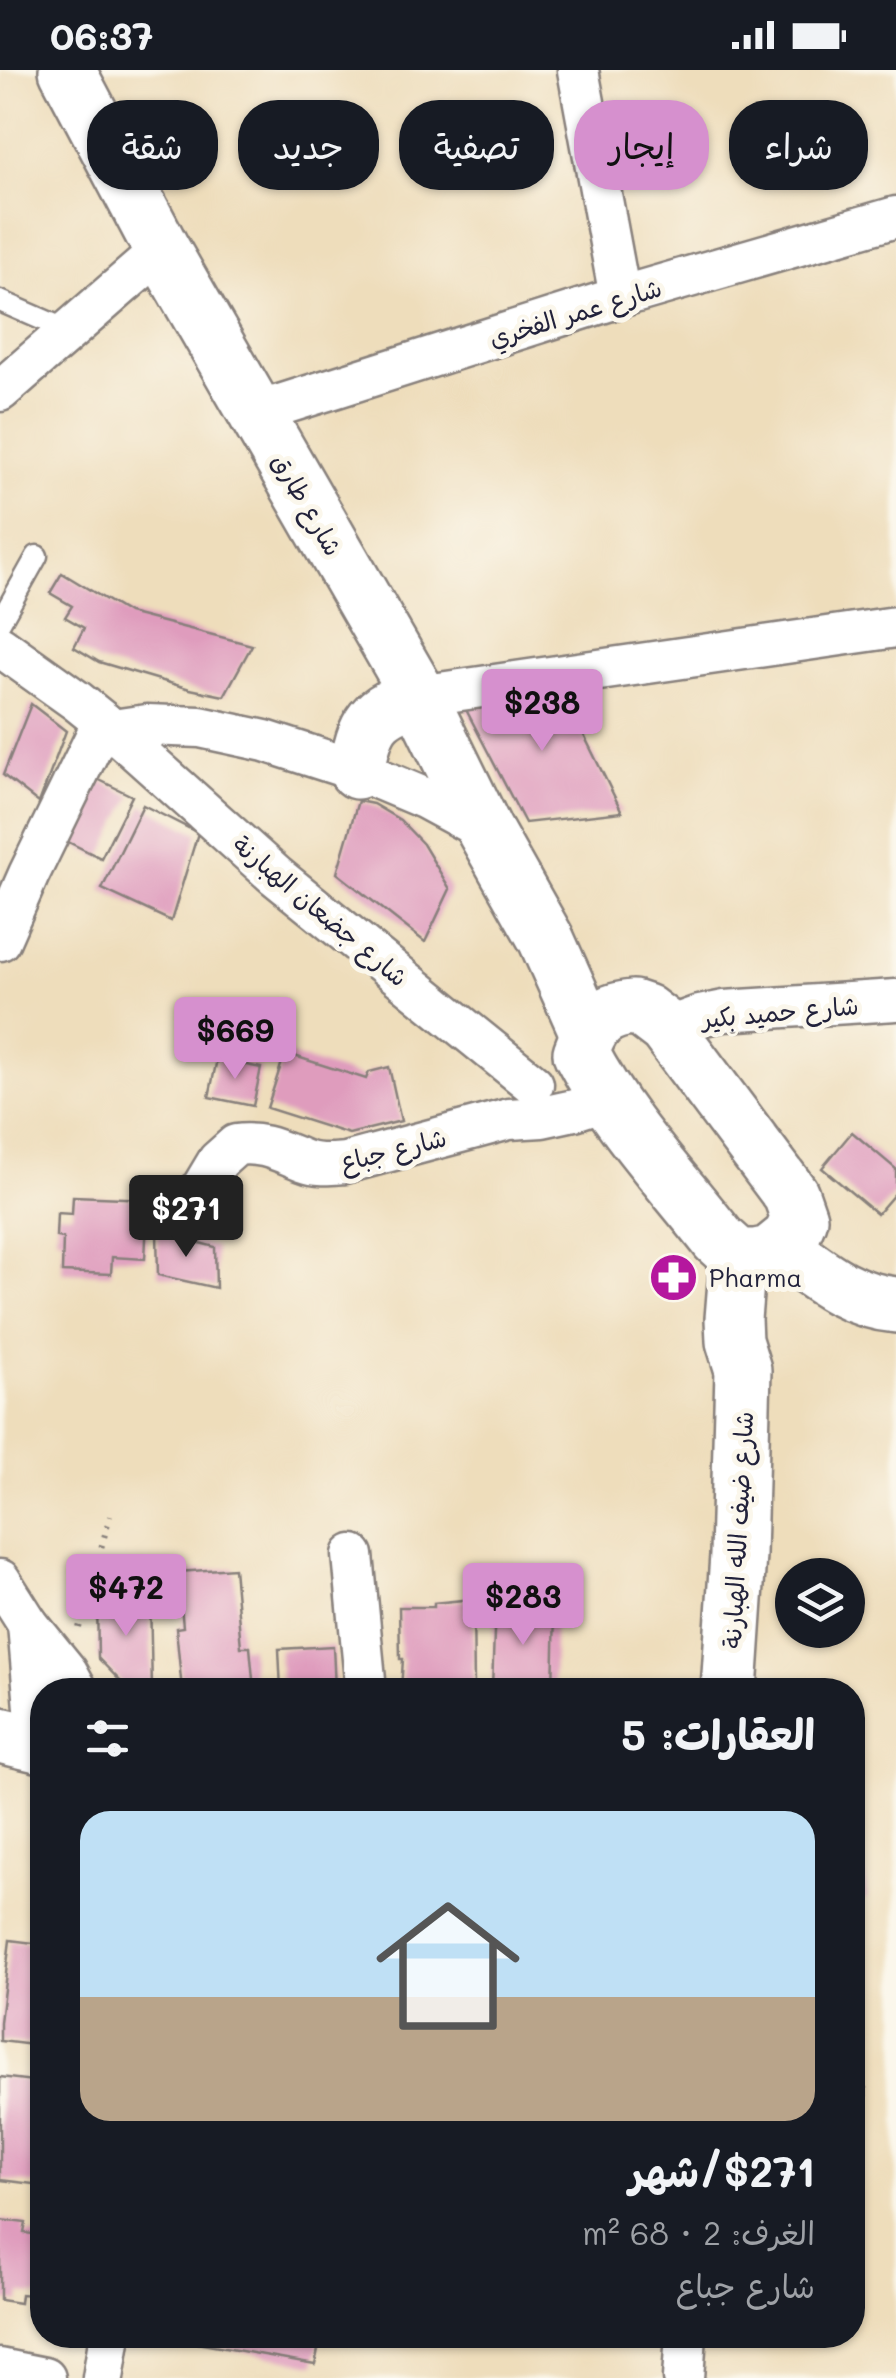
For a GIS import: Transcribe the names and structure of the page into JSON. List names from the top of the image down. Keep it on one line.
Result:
{"streets":{"street":["شارع عمر الفخري","شارع طارق","شارع جضعان الهبارنة","شارع حميد بكير","شارع جباع","شارع ضيف الله الهبارنة"]},"crossings":[["شارع عمر الفخري","شارع طارق"],["شارع طارق","شارع حميد بكير"],["شارع طارق","شارع جباع"],["شارع طارق","شارع ضيف الله الهبارنة"]],"places":{"pharmacy":["Pharma"]},"page":{"status":"06:37","chip":["شراء","إيجار","تصفية","جديد","شقة"],"price":["$238","$669","$271","$472","$283"],"heading":"العقارات: 5","list":[{"name":"$271/شهر","note":"الغرف: 2 · 68 m² · شارع جباع"}]}}
